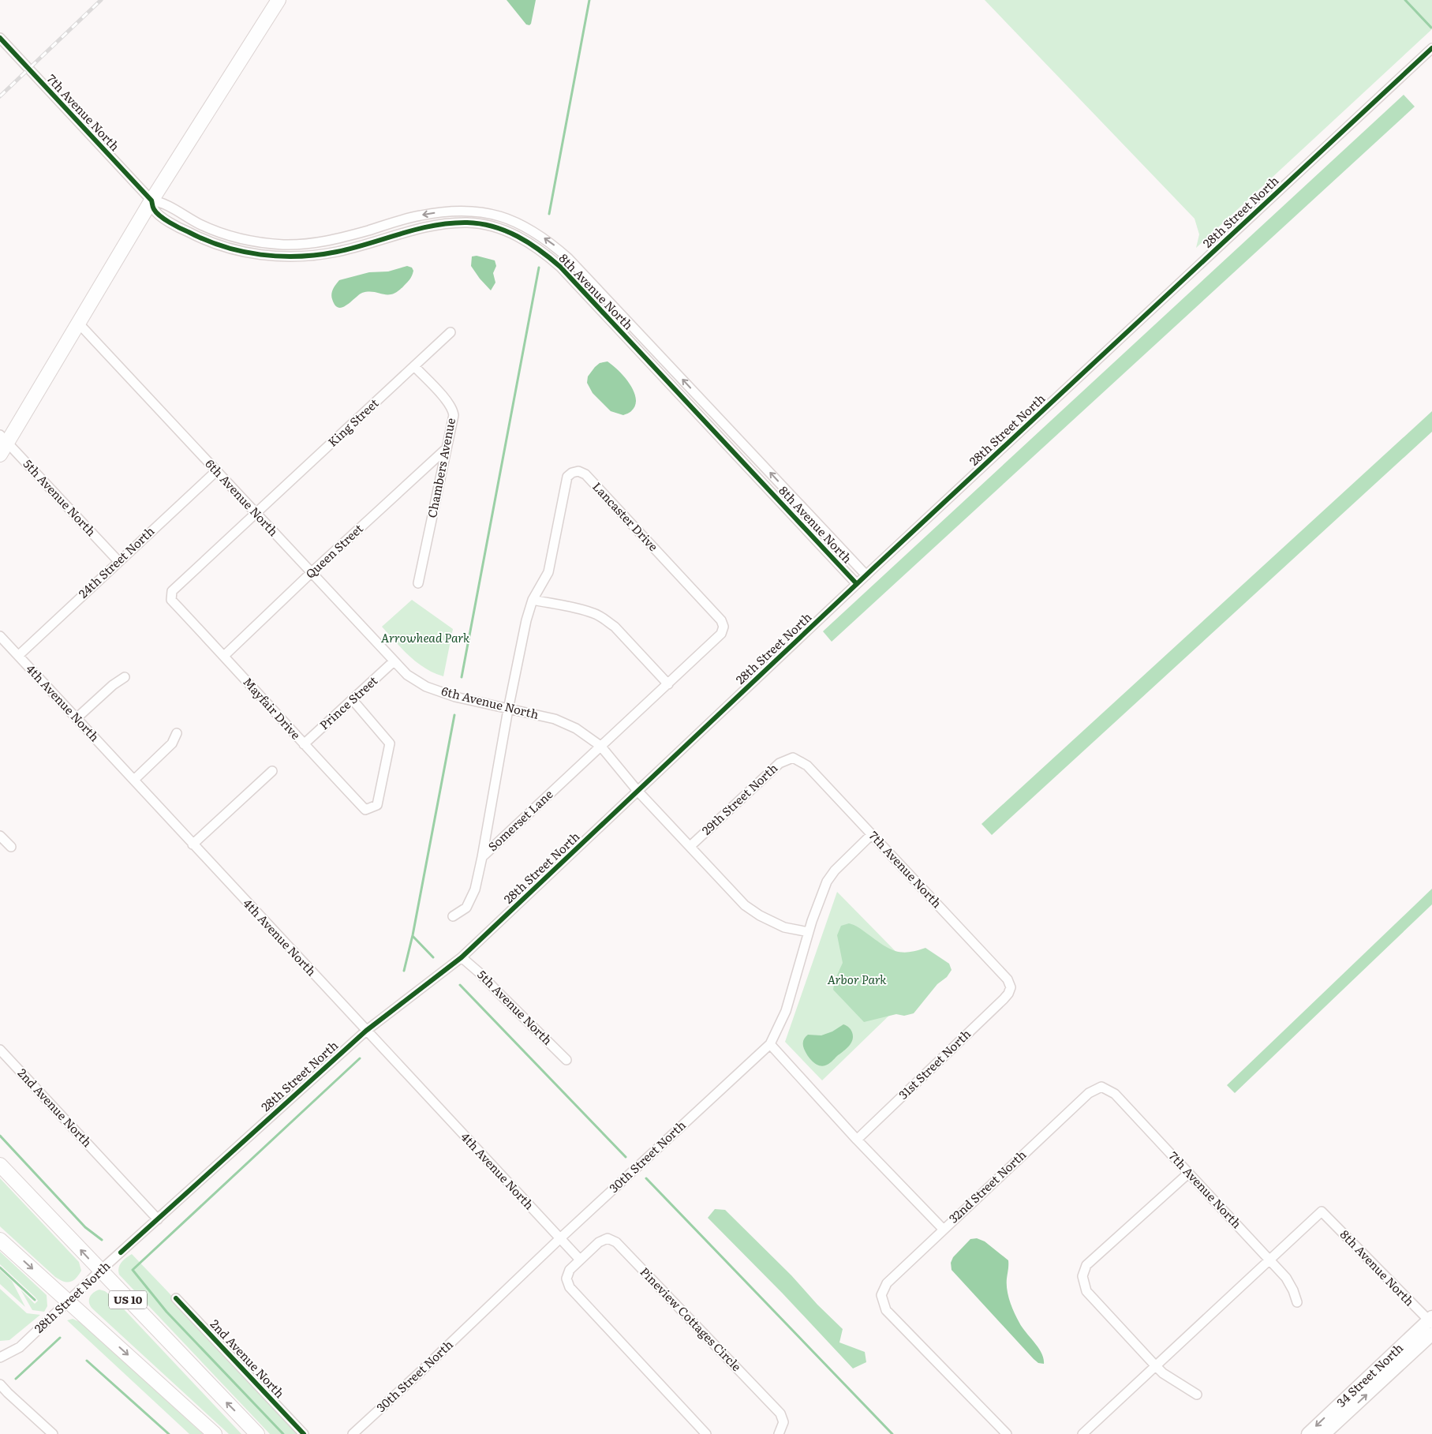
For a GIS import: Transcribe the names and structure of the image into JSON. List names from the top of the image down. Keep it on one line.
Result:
{"streets":{"main road":["US 10","34 Street North"],"street":["7th Avenue North","28th Street North","8th Avenue North","King Street","Chambers Avenue","5th Avenue North","6th Avenue North","Lancaster Drive","Queen Street","24th Street North","4th Avenue North","Prince Street","Mayfair Drive","29th Street North","Somerset Lane","31st Street North","2nd Avenue North","30th Street North","32nd Street North","Pineview Cottages Circle"]},"crossings":[["7th Avenue North","8th Avenue North"],["7th Avenue North","29th Street North"],["7th Avenue North","31st Street North"],["7th Avenue North","30th Street North"],["7th Avenue North","32nd Street North"],["28th Street North","8th Avenue North"],["28th Street North","5th Avenue North"],["28th Street North","6th Avenue North"],["28th Street North","4th Avenue North"],["28th Street North","2nd Avenue North"],["28th Street North","US 10"],["8th Avenue North","34 Street North"],["King Street","Chambers Avenue"],["King Street","6th Avenue North"],["King Street","Mayfair Drive"],["Chambers Avenue","Queen Street"],["5th Avenue North","24th Street North"],["6th Avenue North","Lancaster Drive"],["6th Avenue North","Queen Street"],["6th Avenue North","24th Street North"],["6th Avenue North","Prince Street"],["6th Avenue North","Mayfair Drive"],["6th Avenue North","29th Street North"],["6th Avenue North","Somerset Lane"],["6th Avenue North","30th Street North"],["Lancaster Drive","Somerset Lane"],["Queen Street","Mayfair Drive"],["24th Street North","4th Avenue North"],["4th Avenue North","30th Street North"],["Prince Street","Mayfair Drive"]],"parks":["Arrowhead Park","Arbor Park"]}
